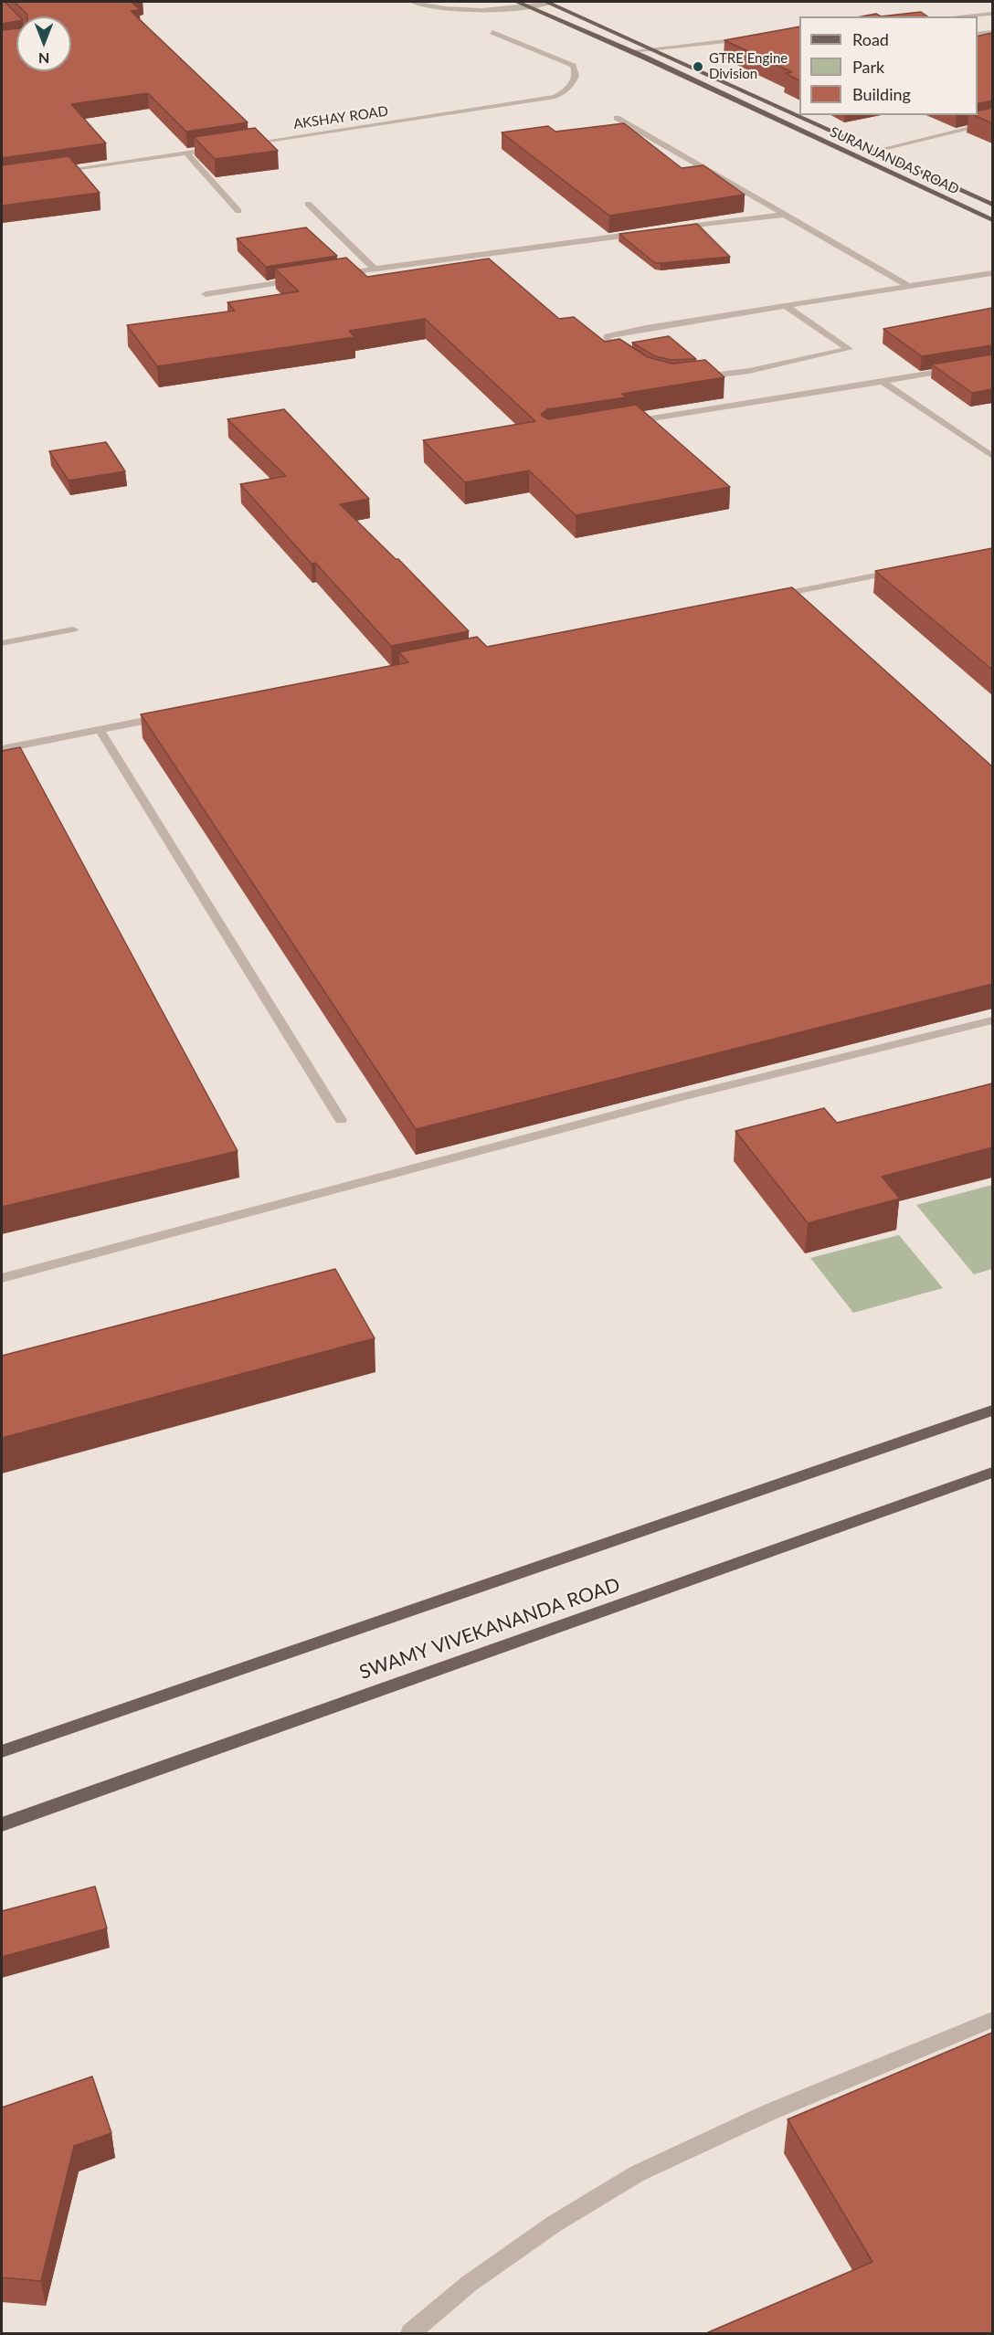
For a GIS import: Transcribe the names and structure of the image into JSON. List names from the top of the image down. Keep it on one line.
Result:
{"streets":{"main road":["SURANJANDAS ROAD","SWAMY VIVEKANANDA ROAD"],"street":["AKSHAY ROAD"]},"places":["GTRE Engine Division"],"legend":["Road","Park","Building"],"north":"bottom"}
